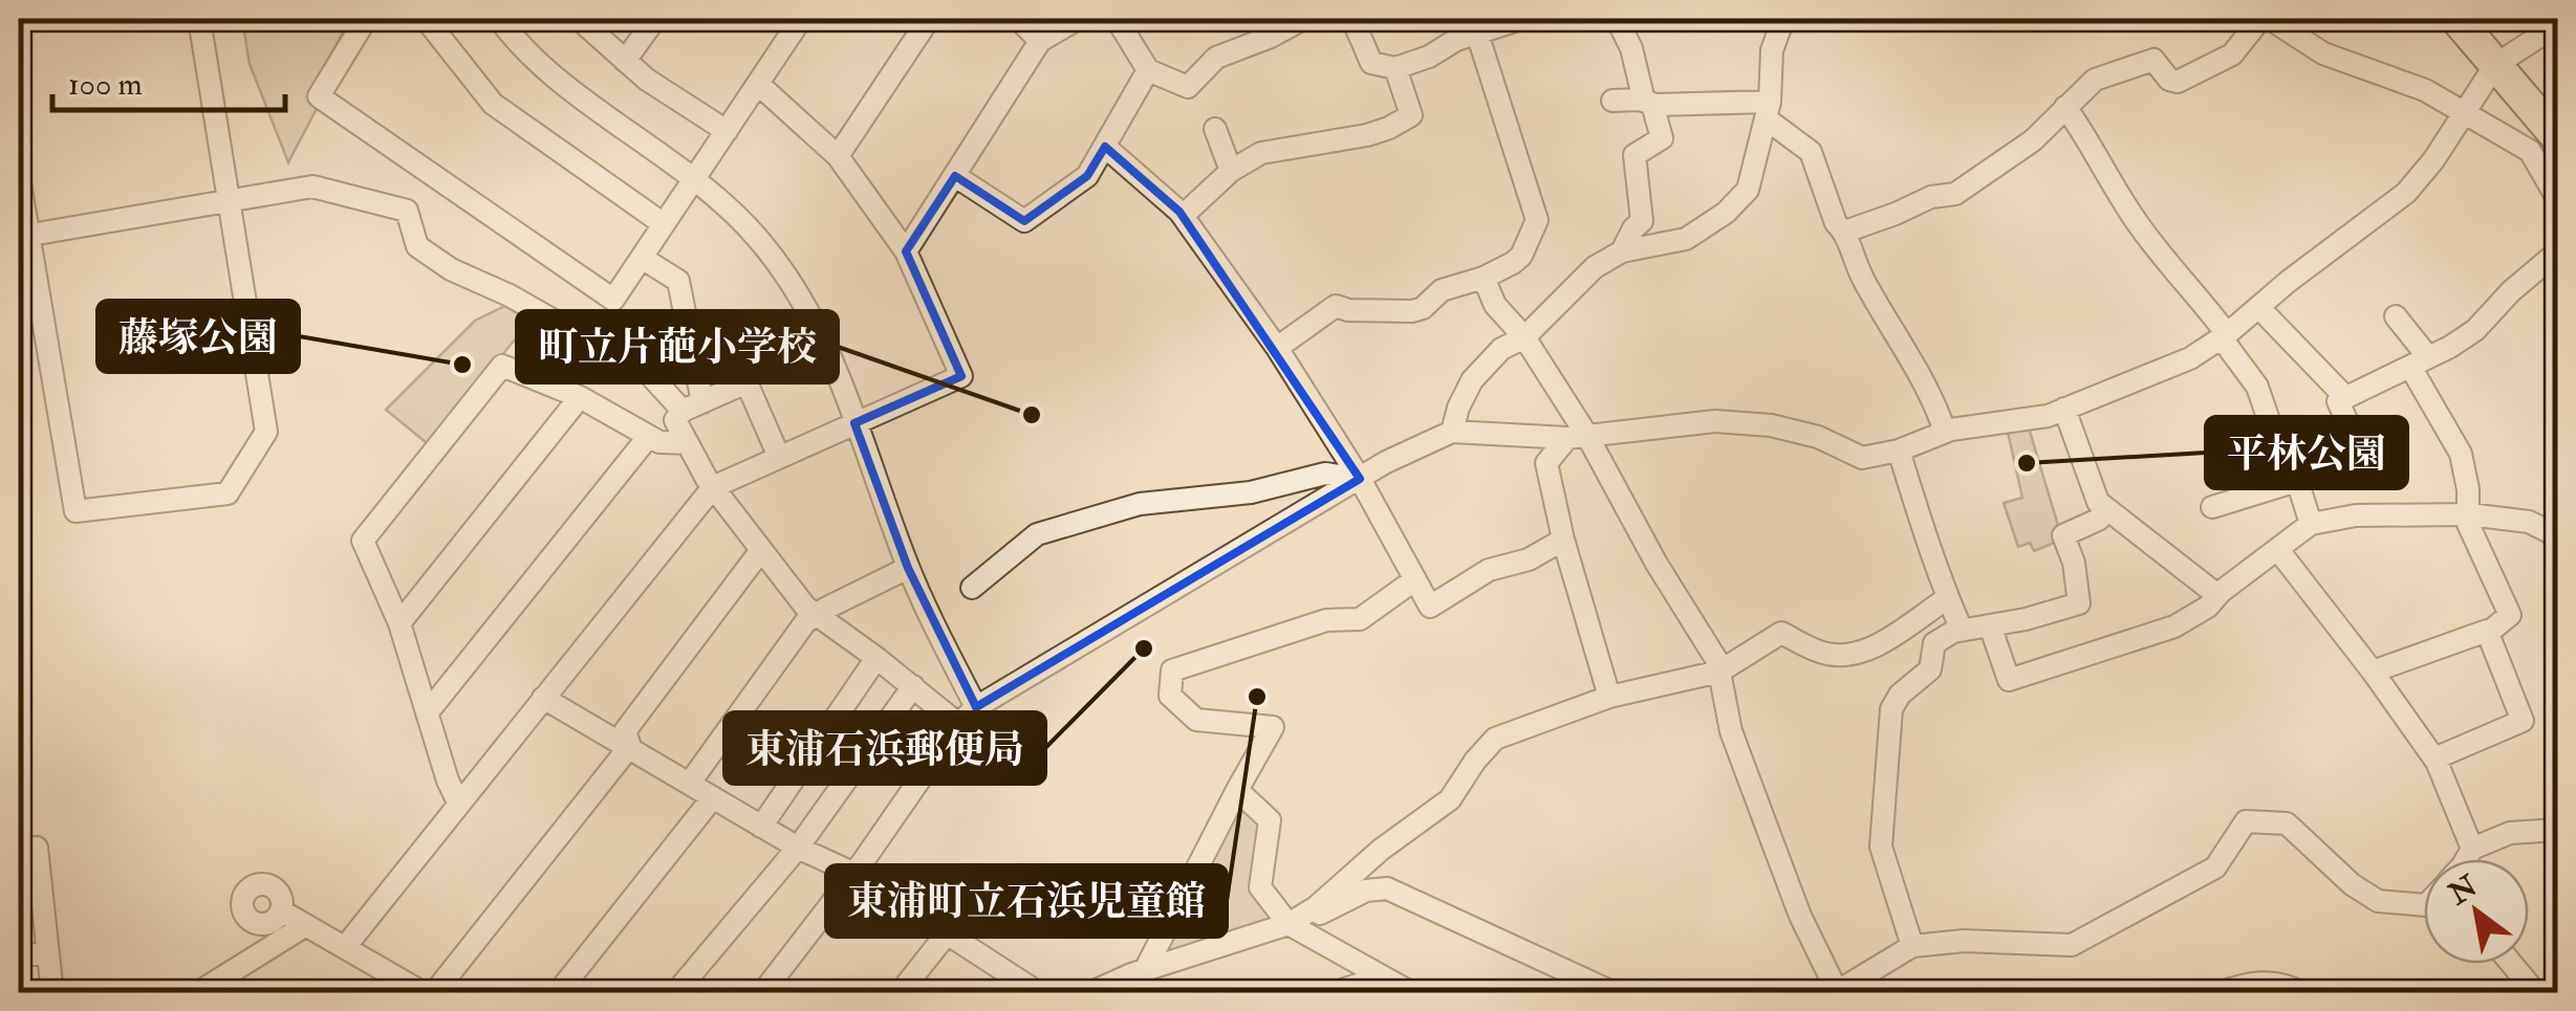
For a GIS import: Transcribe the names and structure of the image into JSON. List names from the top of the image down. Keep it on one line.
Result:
{"places":["藤塚公園","町立片葩小学校","平林公園","東浦石浜郵便局","東浦町立石浜児童館"],"scale_bar":"100 m","north":"top left"}
